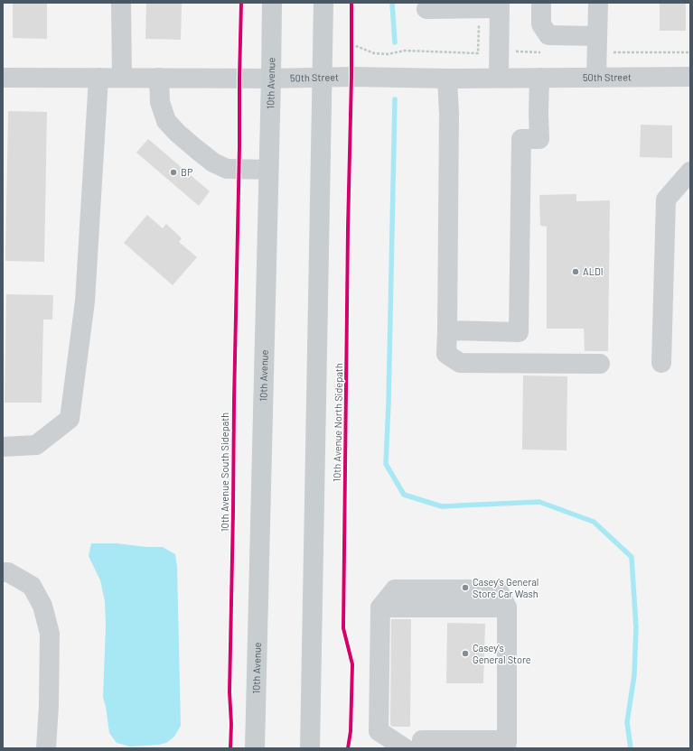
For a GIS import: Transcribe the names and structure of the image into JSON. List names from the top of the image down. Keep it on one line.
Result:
{"streets":{"main road":["10th Avenue"],"street":["50th Street"],"cycle path":["10th Avenue North Sidepath","10th Avenue South Sidepath"]},"crossings":[["50th Street","10th Avenue"]],"places":["BP","ALDI","Casey's General Store Car Wash","Casey's General Store"]}
